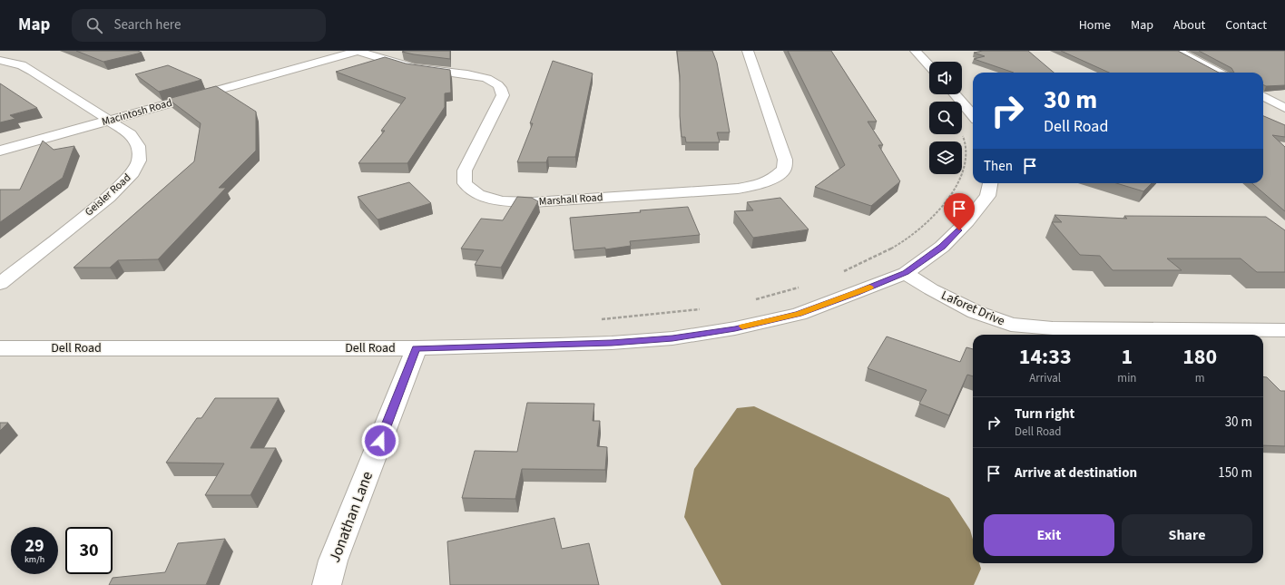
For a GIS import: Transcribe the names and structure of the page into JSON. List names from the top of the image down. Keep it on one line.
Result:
{"streets":{"street":["Macintosh Road","Geisler Road","Marshall Road","Laforet Drive","Dell Road","Jonathan Lane"]},"crossings":[["Macintosh Road","Geisler Road"],["Macintosh Road","Marshall Road"],["Laforet Drive","Dell Road"],["Dell Road","Jonathan Lane"]],"page":{"header":"Map","search":"Search here","nav":["Home","Map","About","Contact"],"turn":["30 m","Dell Road"],"then":"Then","eta":["14:33","Arrival","1","min","180","m"],"list":[{"name":"Turn right","note":"Dell Road","value":"30 m"},{"name":"Arrive at destination","value":"150 m"}],"buttons":["Exit","Share"],"speed":"29 km/h","limit":"30"}}
